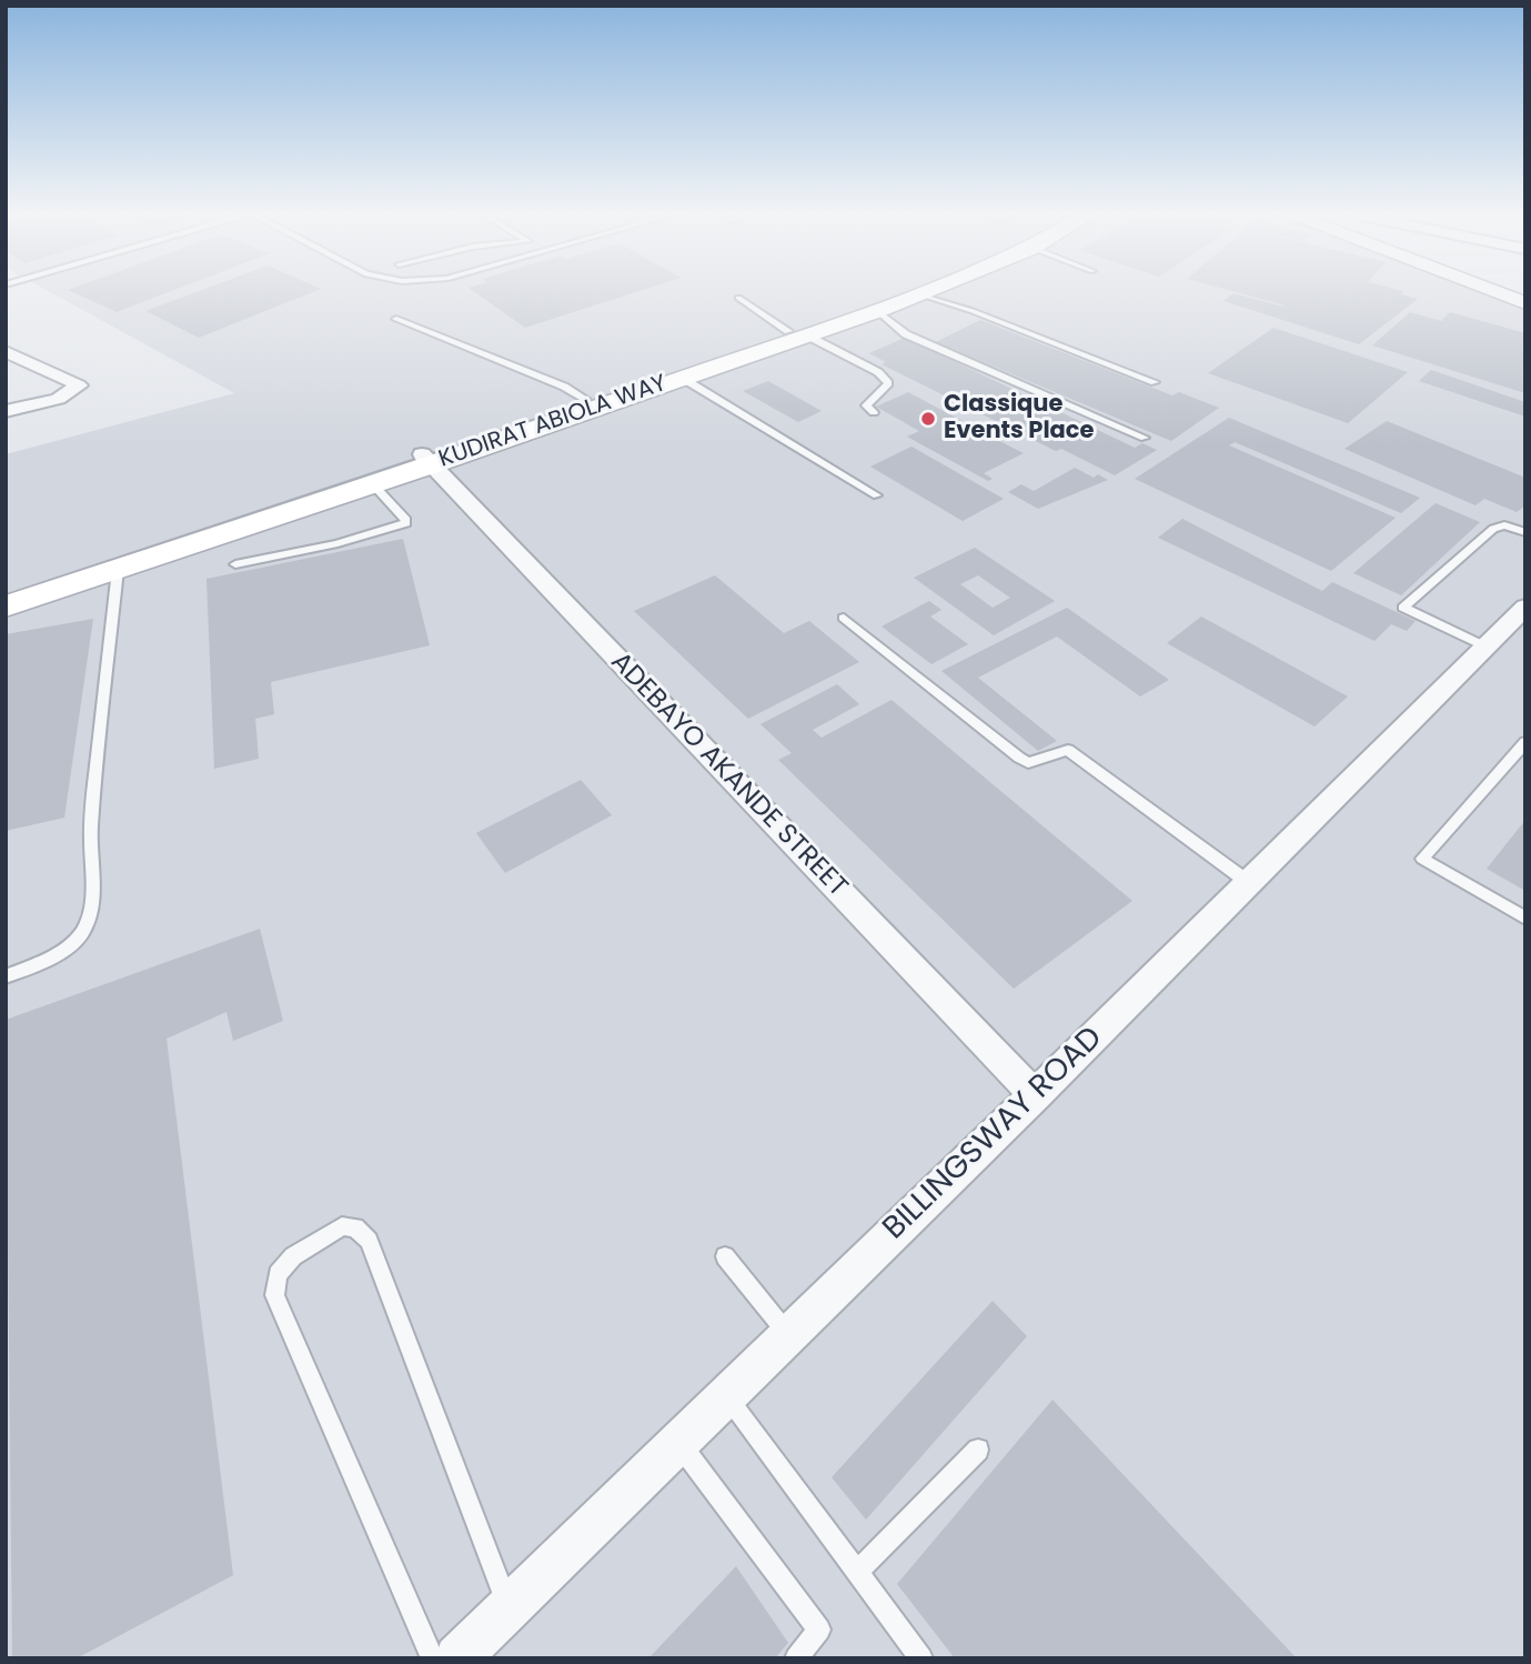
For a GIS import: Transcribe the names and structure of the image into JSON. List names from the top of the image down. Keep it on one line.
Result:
{"streets":{"main road":["KUDIRAT ABIOLA WAY"],"street":["ADEBAYO AKANDE STREET","BILLINGSWAY ROAD"]},"crossings":[["KUDIRAT ABIOLA WAY","ADEBAYO AKANDE STREET"],["ADEBAYO AKANDE STREET","BILLINGSWAY ROAD"]],"places":["Classique Events Place"]}
